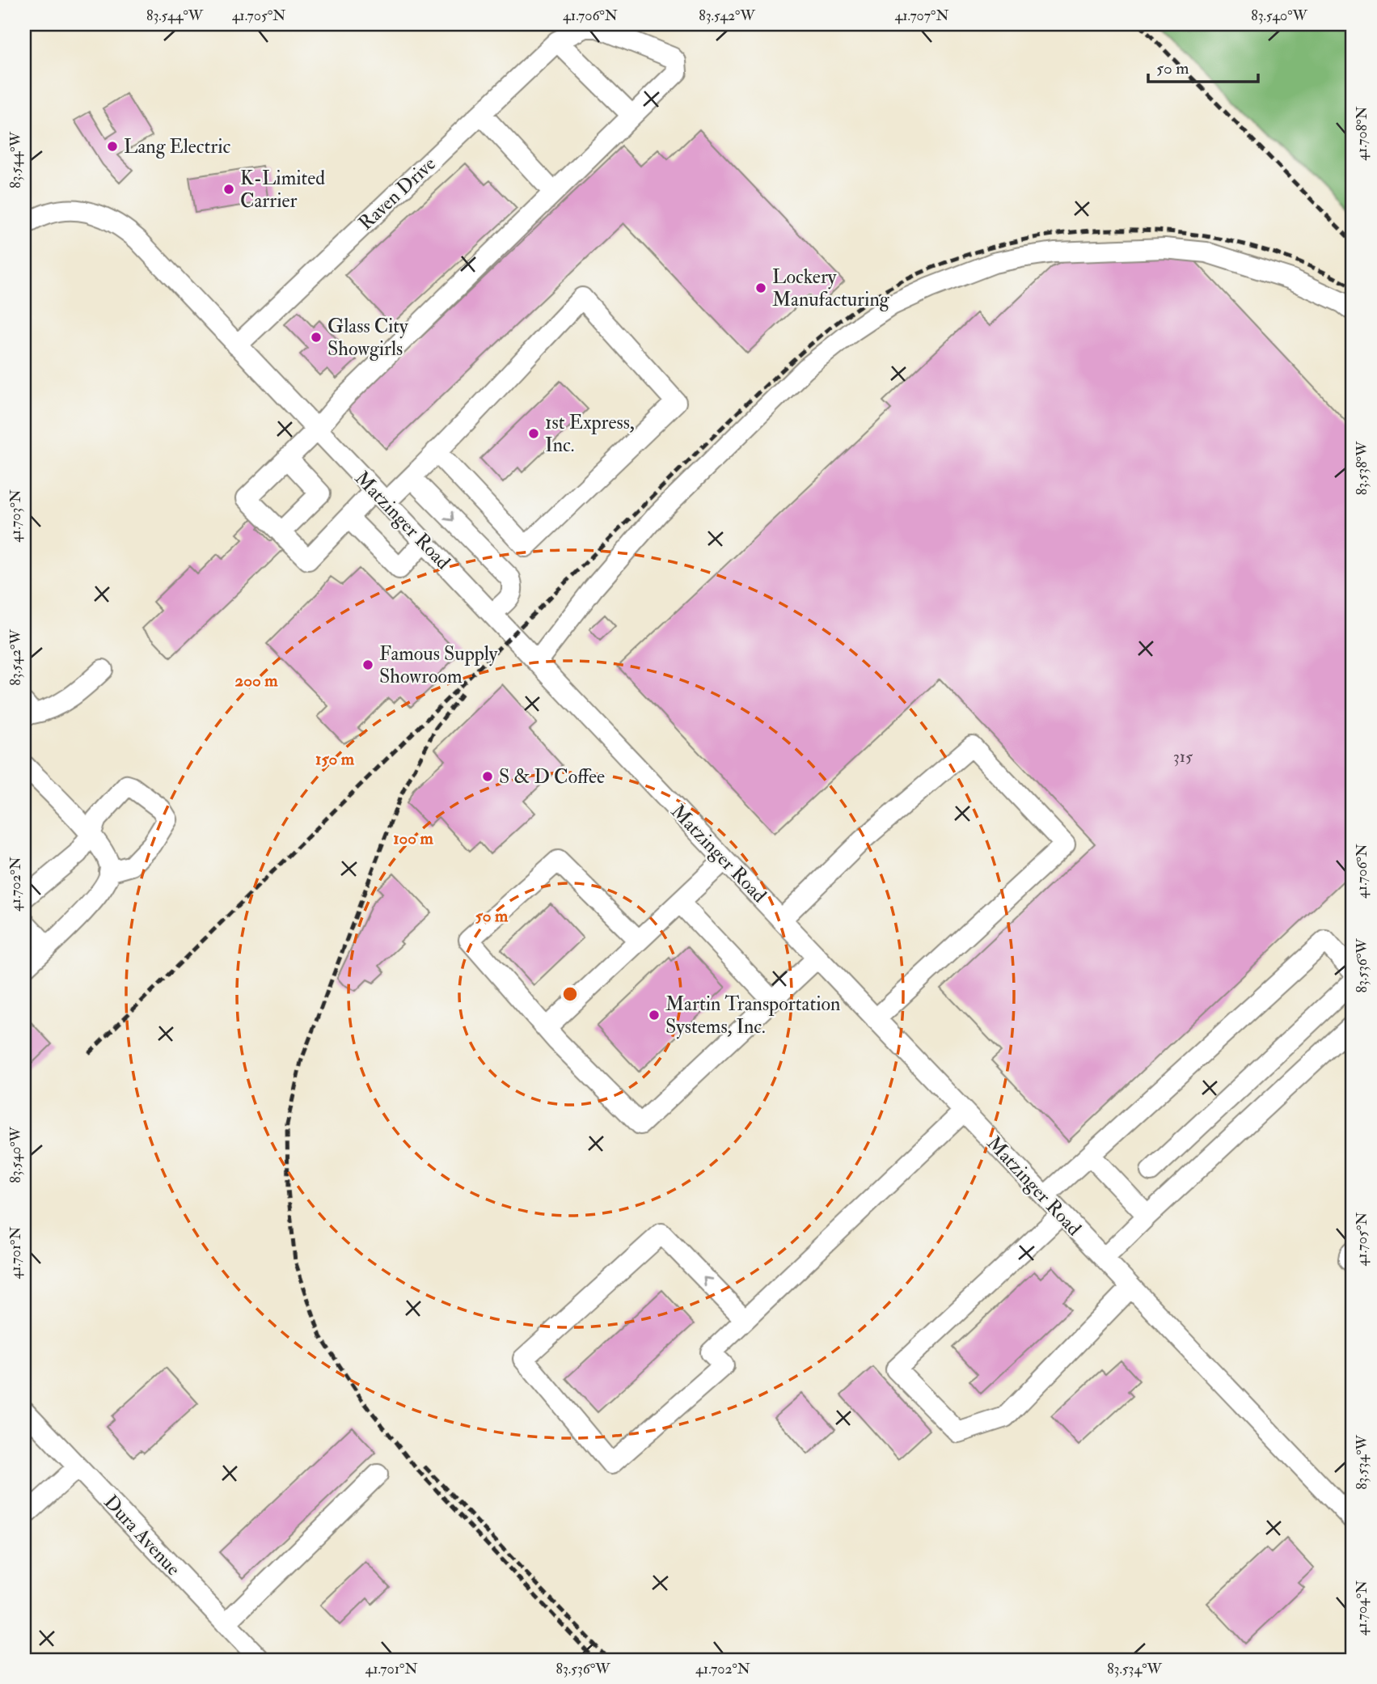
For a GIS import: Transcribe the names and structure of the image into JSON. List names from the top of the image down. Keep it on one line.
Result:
{"streets":{"street":["Raven Drive","Matzinger Road","Dura Avenue"]},"crossings":[["Raven Drive","Matzinger Road"]],"places":["Lang Electric","K-Limited Carrier","Lockery Manufacturing","Glass City Showgirls","1st Express, Inc.","Famous Supply Showroom","S & D Coffee","Martin Transportation Systems, Inc."],"house_numbers":["315"],"scale_bar":"50 m","coordinates":["83.544°W","41.705°N","41.706°N","83.542°W","41.707°N","83.540°W","41.708°N","83.538°W","41.703°N","41.702°N","83.536°W","41.701°N","83.534°W","41.704°N"],"rings":["200 m","150 m","100 m","50 m"]}
